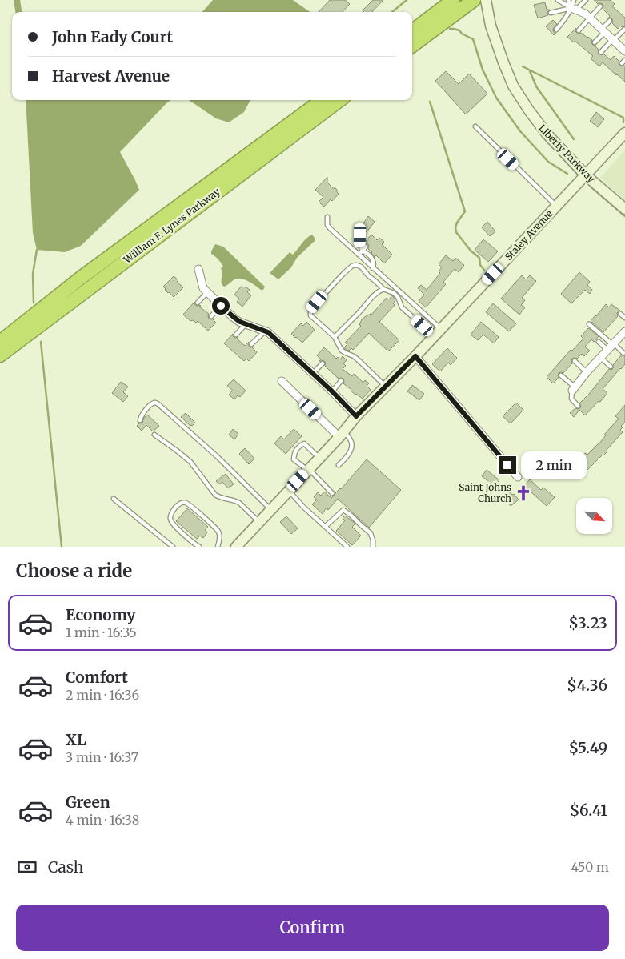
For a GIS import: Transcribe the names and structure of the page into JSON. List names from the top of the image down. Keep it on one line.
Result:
{"streets":{"highway":["William F. Lynes Parkway"],"street":["Liberty Parkway","Staley Avenue"]},"crossings":[["Liberty Parkway","Staley Avenue"]],"places":{"church":["Saint Johns Church"]},"north":"bottom right","page":{"banner":["John Eady Court","Harvest Avenue"],"bubble":"2 min","heading":"Choose a ride","list":[{"name":"Economy","note":"1 min · 16:35","value":"$3.23"},{"name":"Comfort","note":"2 min · 16:36","value":"$4.36"},{"name":"XL","note":"3 min · 16:37","value":"$5.49"},{"name":"Green","note":"4 min · 16:38","value":"$6.41"}],"pay":["Cash","450 m"],"buttons":"Confirm"}}
